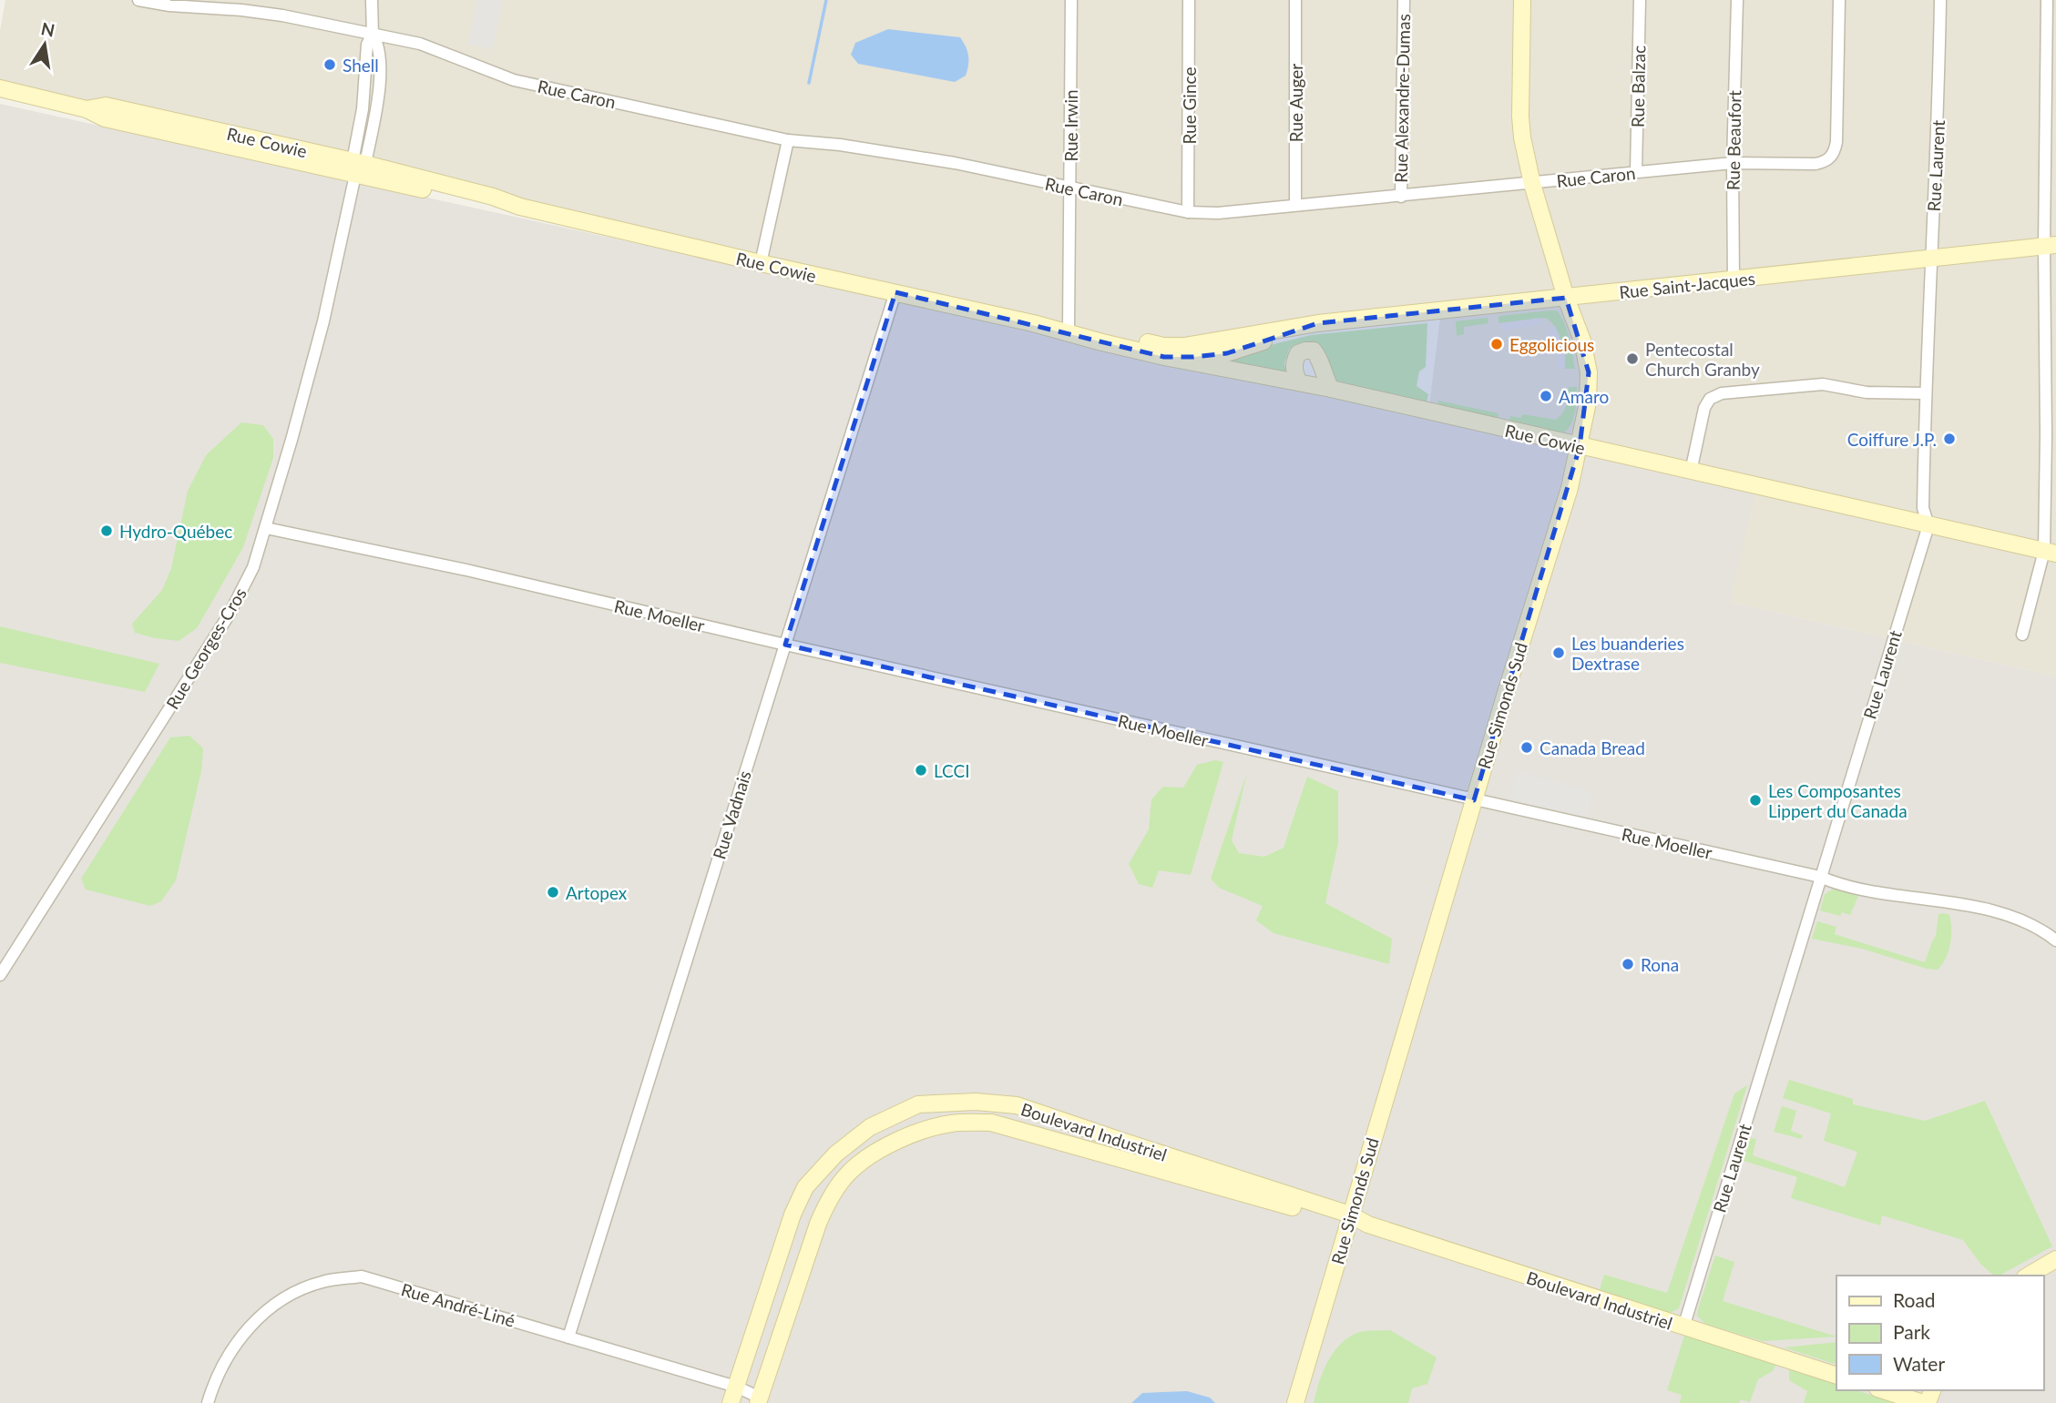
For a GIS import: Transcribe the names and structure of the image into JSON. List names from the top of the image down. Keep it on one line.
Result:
{"streets":{"street":["Rue Balzac","Rue Caron","Rue Alexandre-Dumas","Rue Auger","Rue Gince","Rue Irwin","Rue Beaufort","Rue Cowie","Rue Laurent","Rue Saint-Jacques","Rue Moeller","Rue Georges-Cros","Rue Simonds Sud","Rue Vadnais","Boulevard Industriel","Rue André-Liné"]},"crossings":[["Rue Balzac","Rue Caron"],["Rue Caron","Rue Alexandre-Dumas"],["Rue Caron","Rue Auger"],["Rue Caron","Rue Gince"],["Rue Caron","Rue Irwin"],["Rue Caron","Rue Beaufort"],["Rue Caron","Rue Georges-Cros"],["Rue Caron","Rue Simonds Sud"],["Rue Irwin","Rue Cowie"],["Rue Irwin","Rue Saint-Jacques"],["Rue Beaufort","Rue Saint-Jacques"],["Rue Cowie","Rue Laurent"],["Rue Cowie","Rue Saint-Jacques"],["Rue Cowie","Rue Georges-Cros"],["Rue Cowie","Rue Simonds Sud"],["Rue Cowie","Rue Vadnais"],["Rue Laurent","Rue Saint-Jacques"],["Rue Laurent","Rue Moeller"],["Rue Laurent","Boulevard Industriel"],["Rue Saint-Jacques","Rue Simonds Sud"],["Rue Moeller","Rue Georges-Cros"],["Rue Moeller","Rue Simonds Sud"],["Rue Moeller","Rue Vadnais"],["Rue Simonds Sud","Boulevard Industriel"],["Rue Vadnais","Rue André-Liné"],["Boulevard Industriel","Rue André-Liné"]],"places":["Shell","Eggolicious","Pentecostal Church Granby","Amaro","Coiffure J.P.","Hydro-Québec","Les buanderies Dextrase","Canada Bread","LCCI","Les Composantes Lippert du Canada","Artopex","Rona"],"legend":["Road","Park","Water"],"north":"top"}
